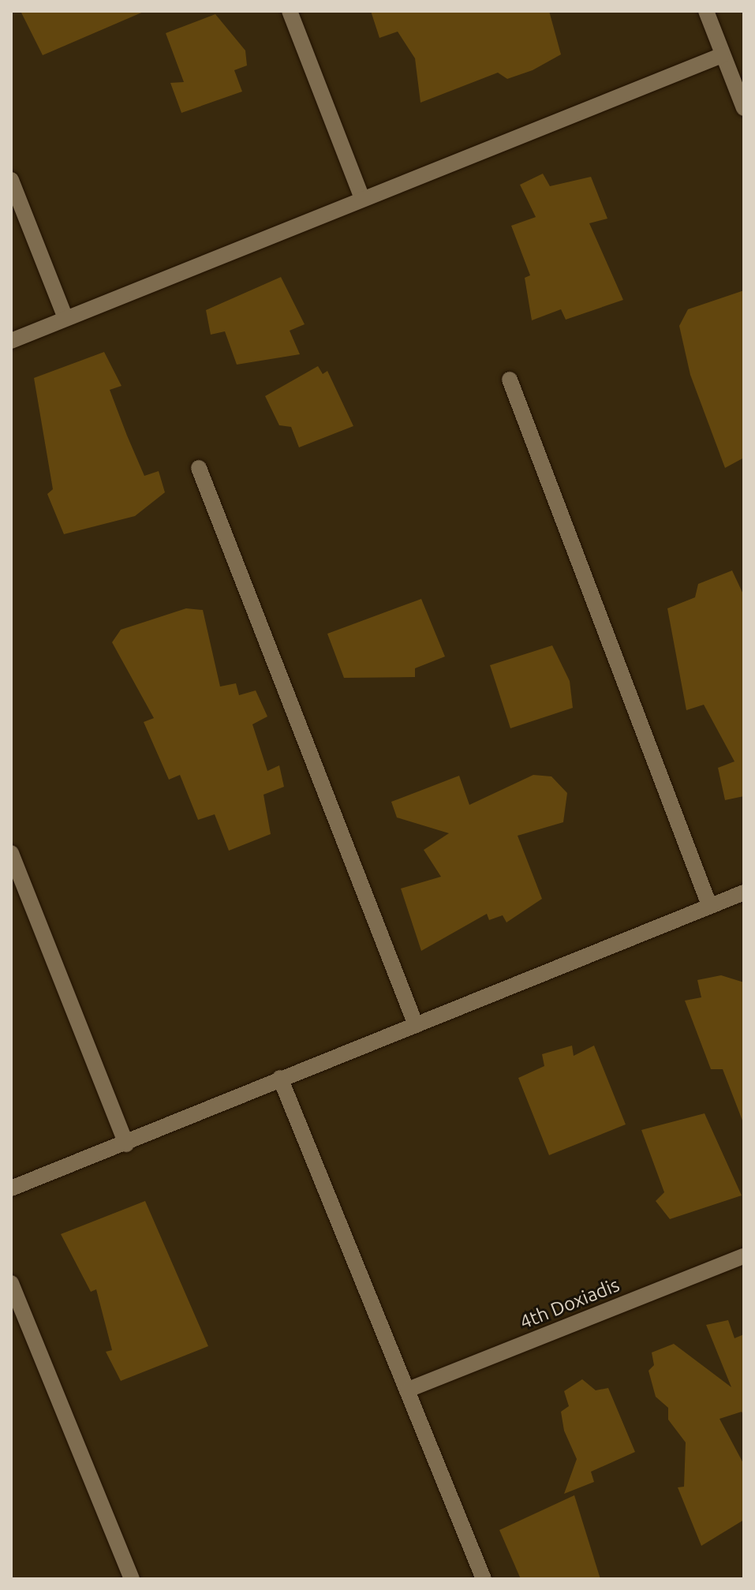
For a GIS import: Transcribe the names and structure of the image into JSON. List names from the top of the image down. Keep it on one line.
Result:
{"streets":{"street":["4th Doxiadis"]}}
